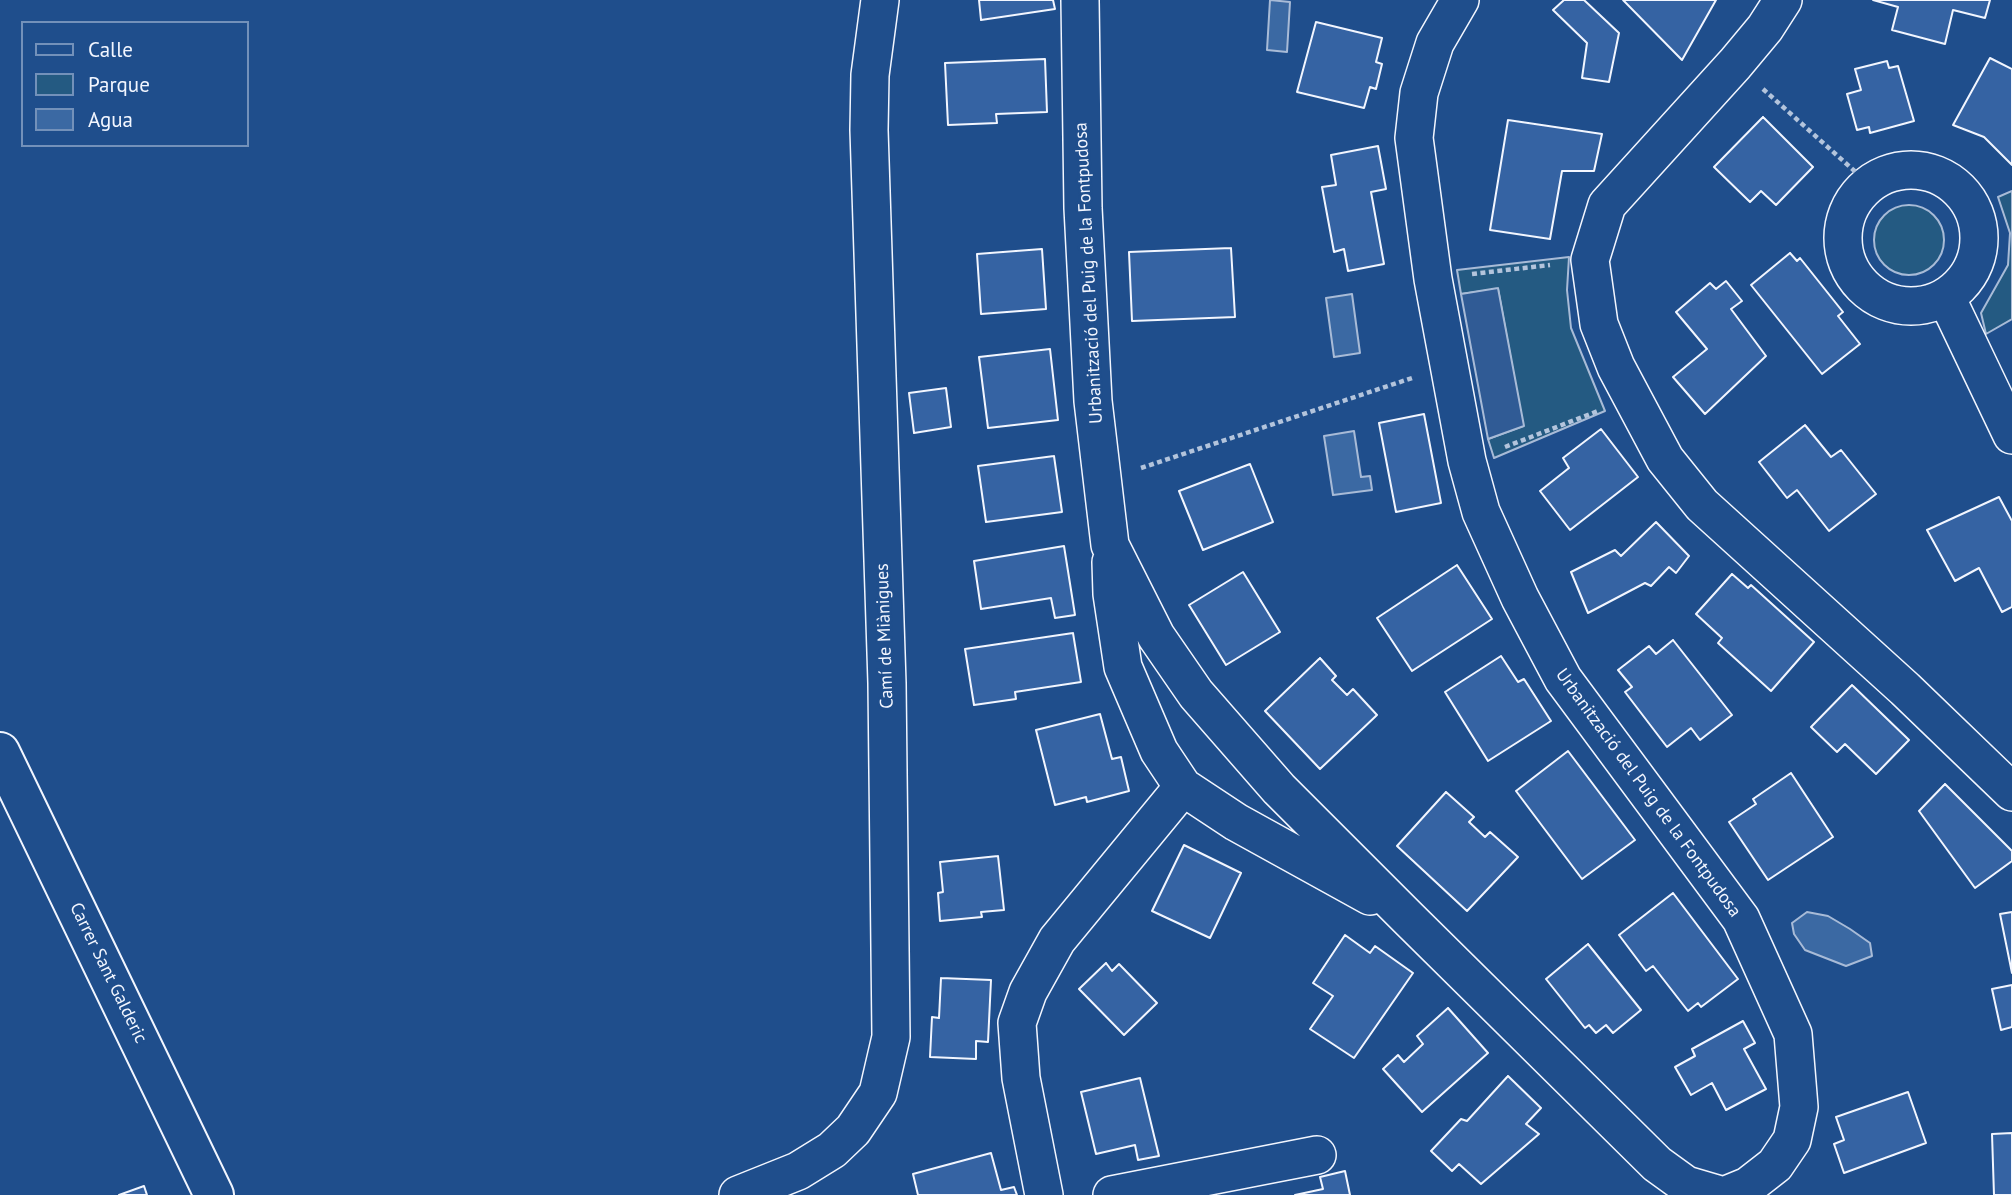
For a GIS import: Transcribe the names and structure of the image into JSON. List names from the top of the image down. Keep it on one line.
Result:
{"streets":{"street":["Urbanització del Puig de la Fontpudosa","Camí de Miànigues","Carrer Sant Galderic"]},"legend":["Calle","Parque","Agua"]}
